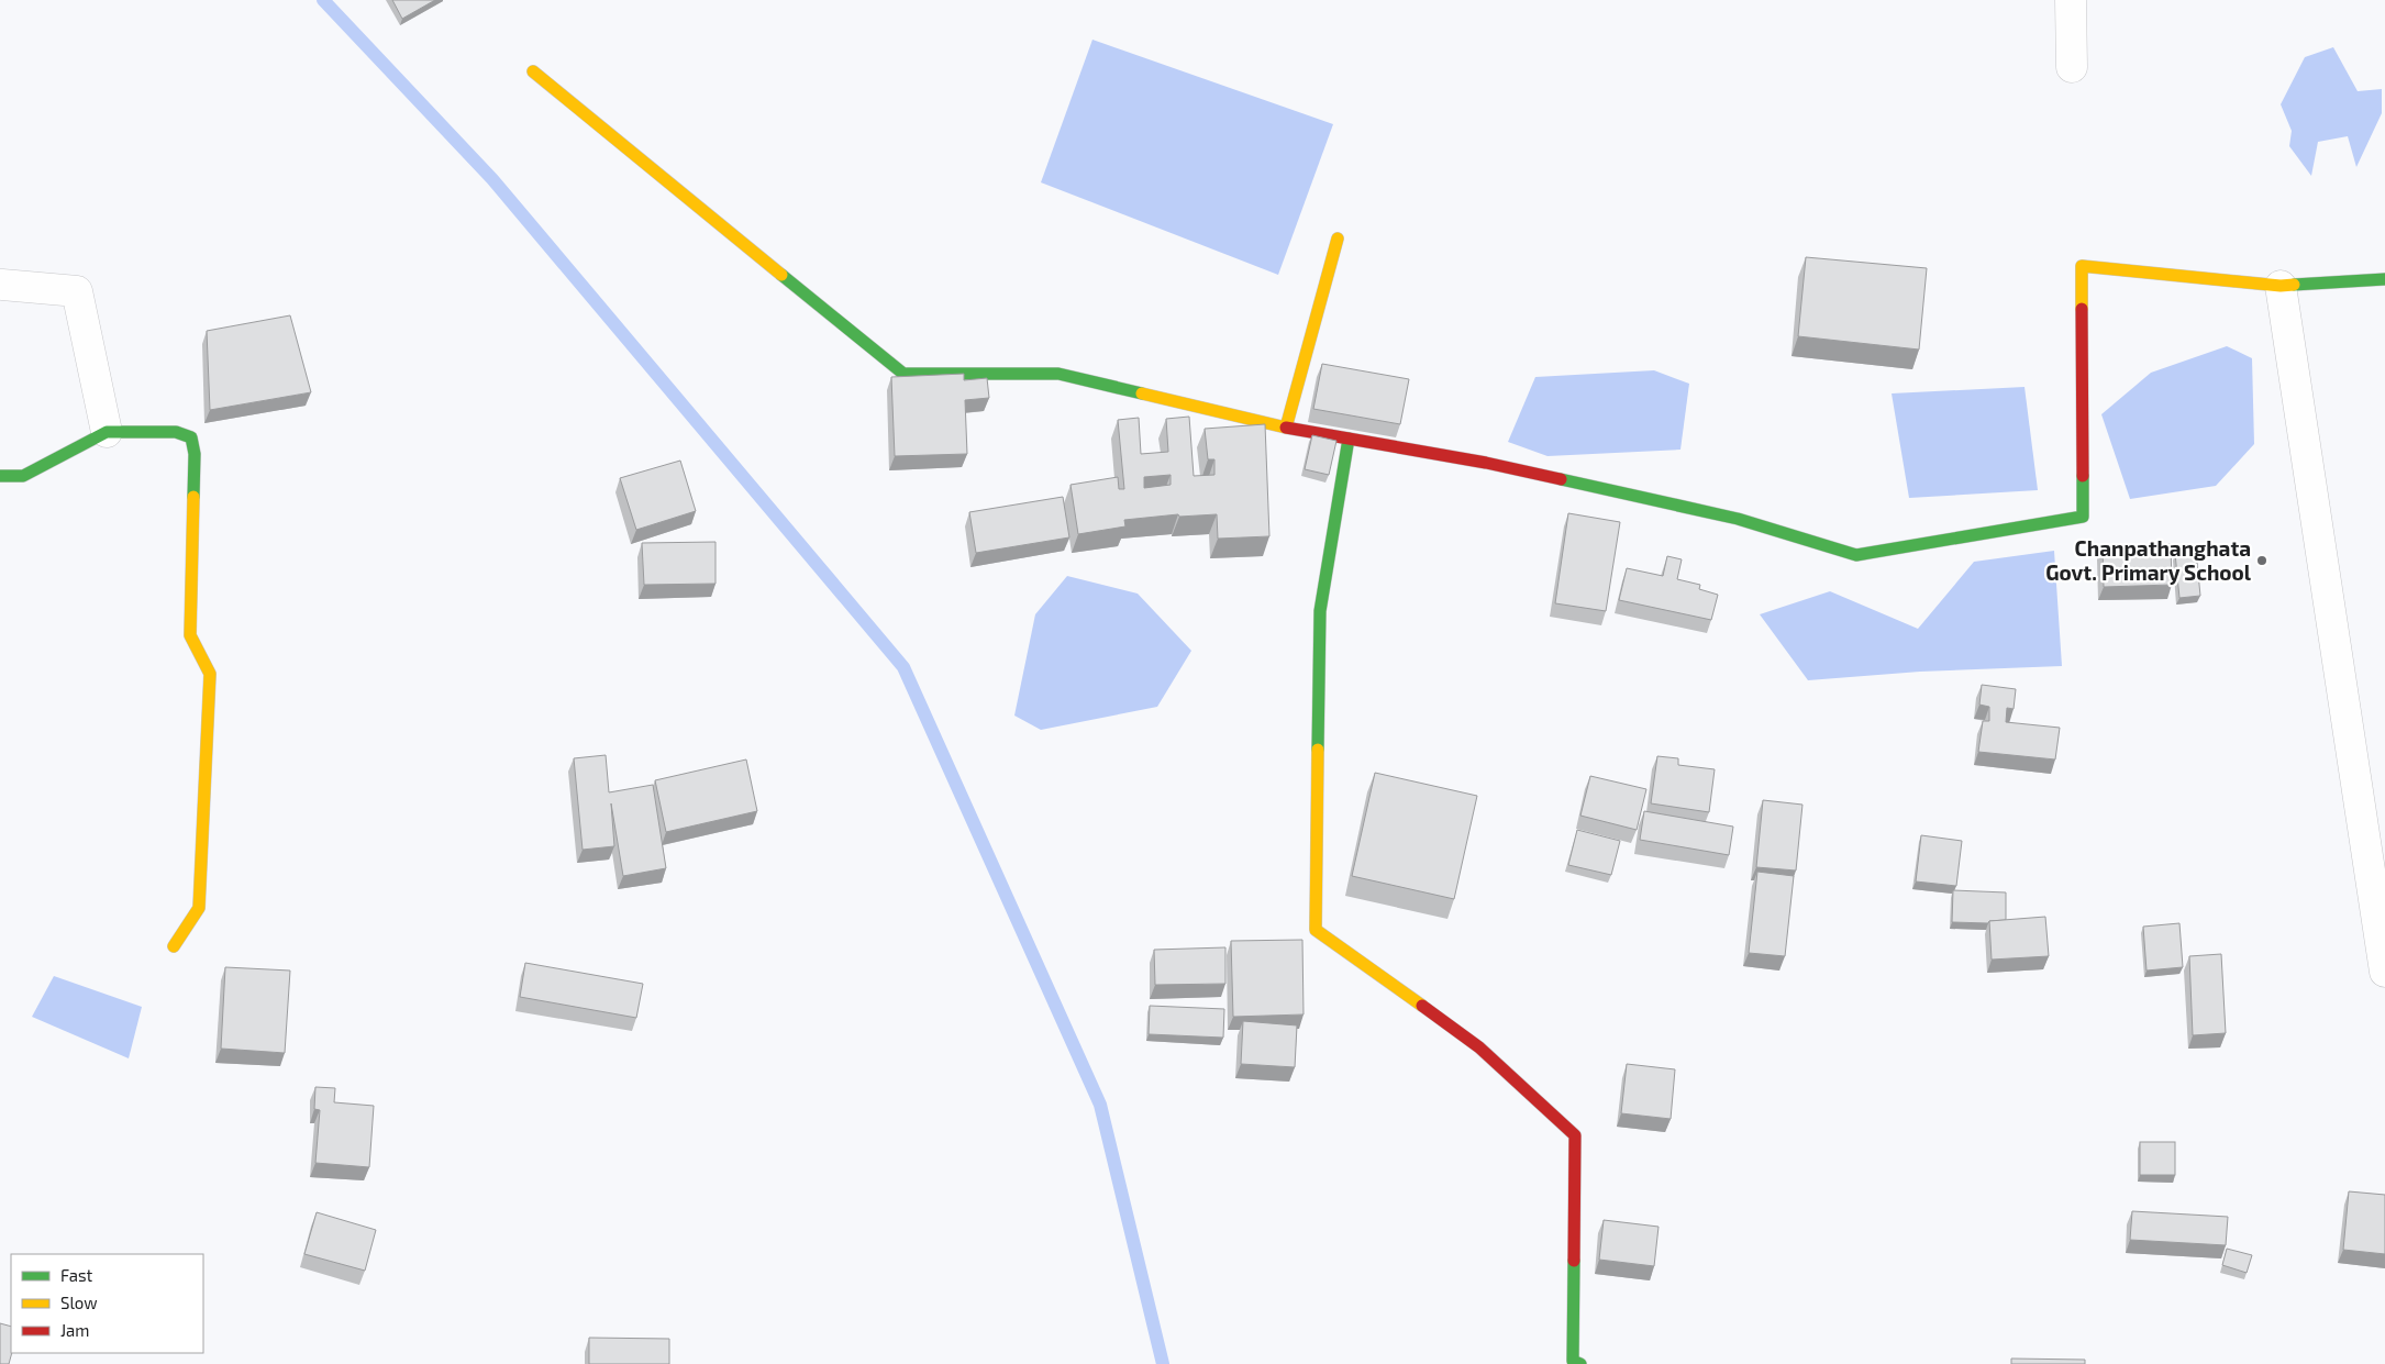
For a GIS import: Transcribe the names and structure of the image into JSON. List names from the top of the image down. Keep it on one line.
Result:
{"places":["Chanpathanghata Govt. Primary School"],"legend":["Fast","Slow","Jam"]}
